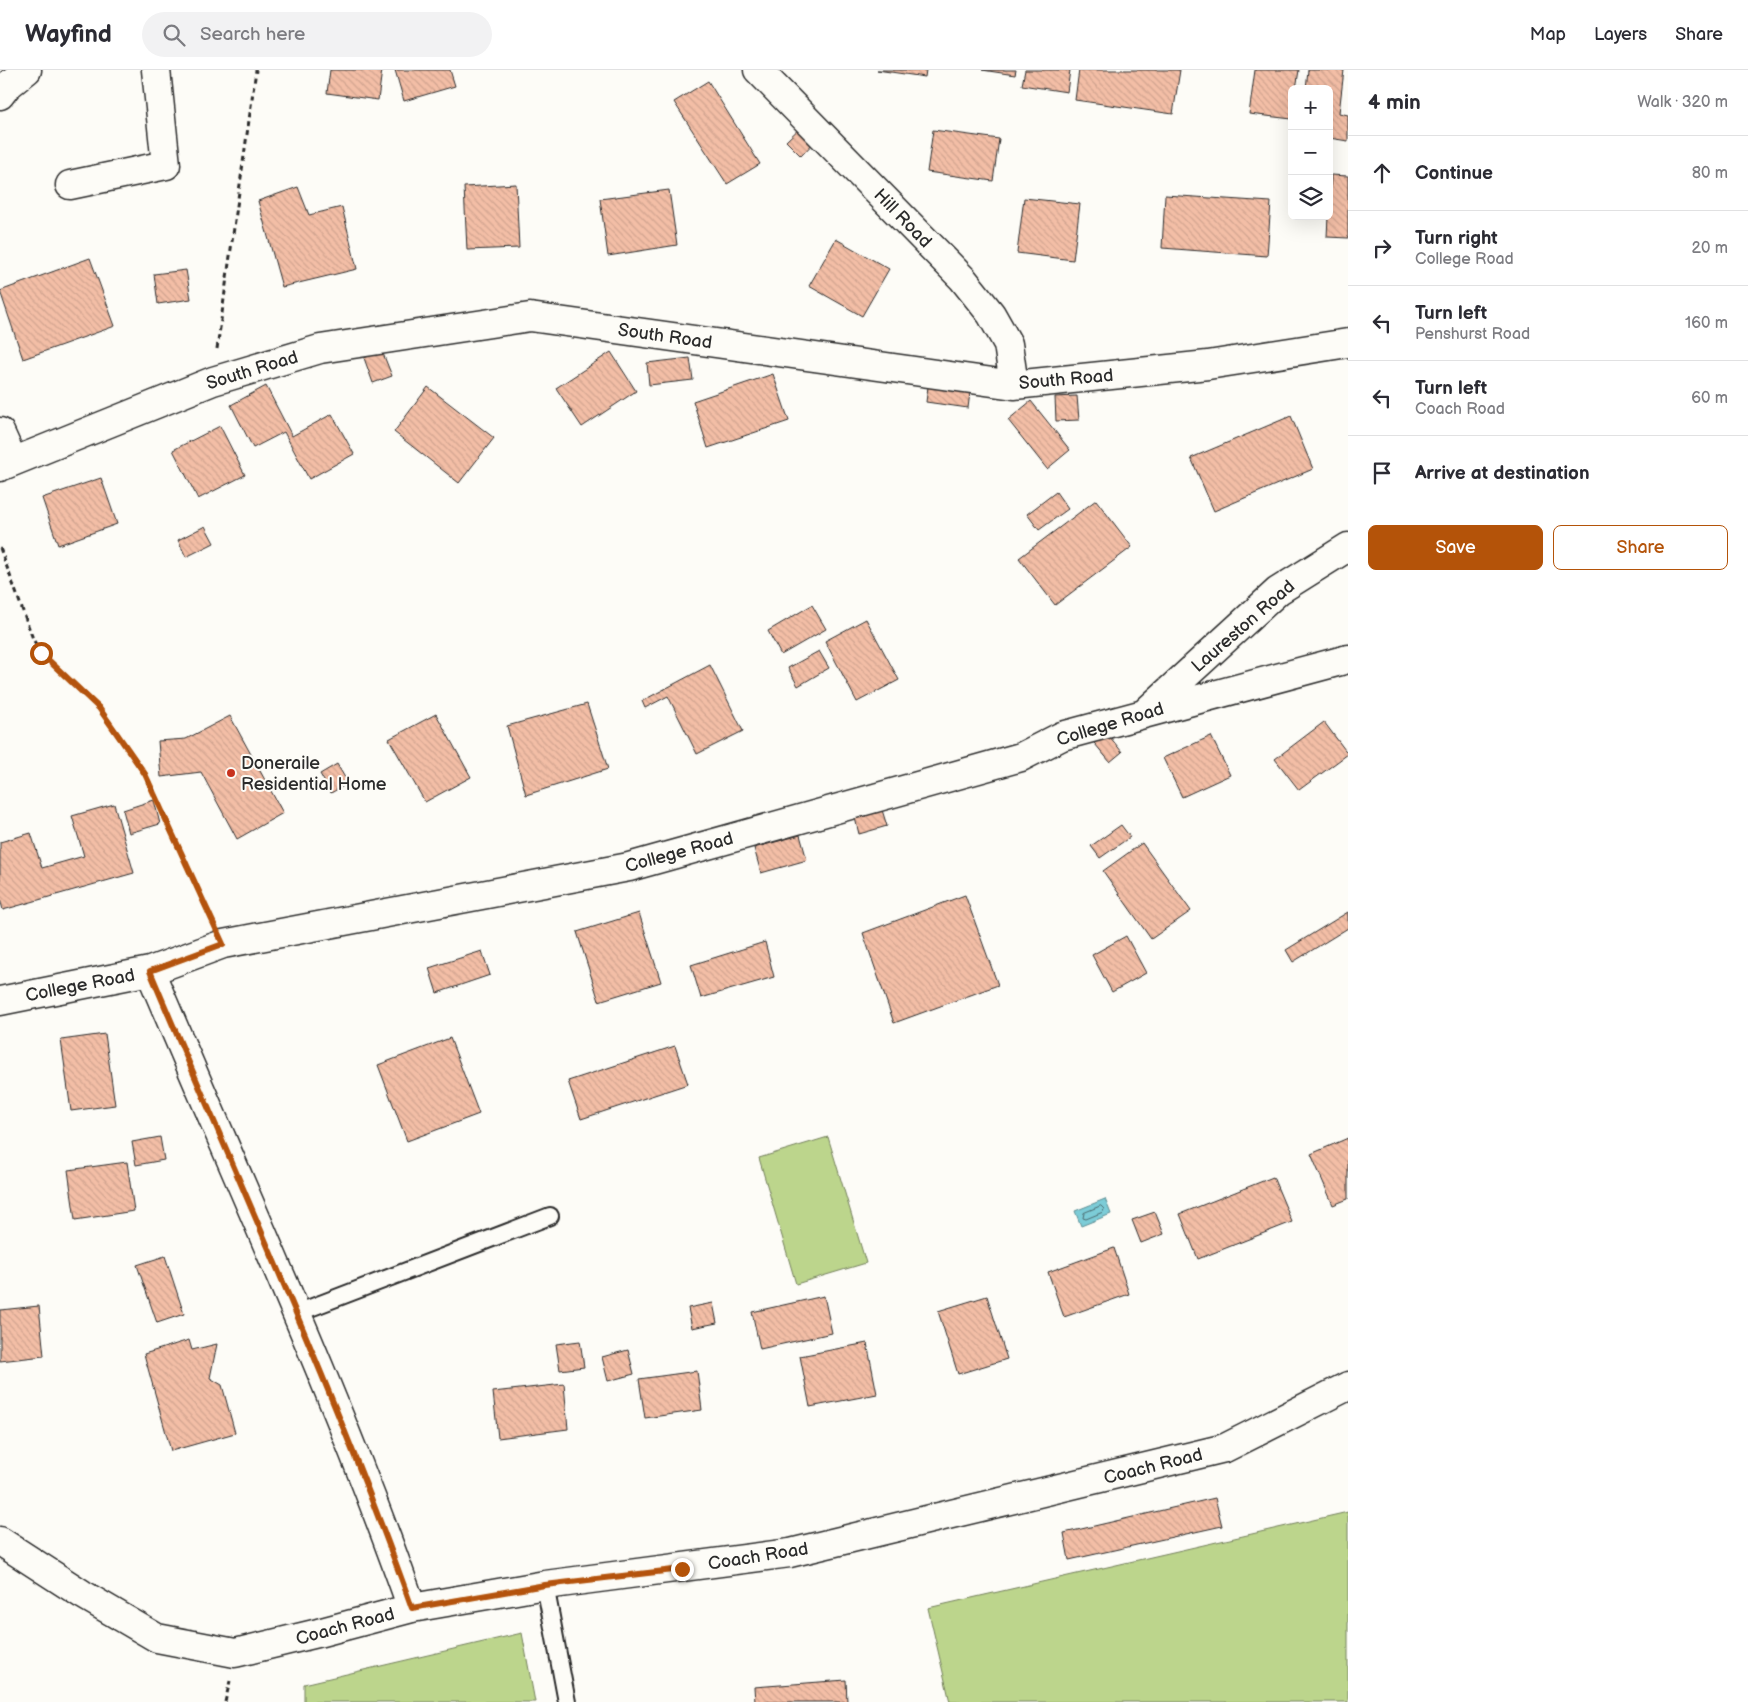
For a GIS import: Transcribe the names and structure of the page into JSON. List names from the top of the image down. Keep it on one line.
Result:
{"streets":{"street":["Hill Road","South Road","Laureston Road","College Road","Coach Road"]},"crossings":[["Hill Road","South Road"],["Laureston Road","College Road"]],"places":["Doneraile Residential Home"],"page":{"header":"Wayfind","search":"Search here","nav":["Map","Layers","Share"],"heading":["4 min","Walk · 320 m"],"map_buttons":["+","−"],"list":[["Continue","80 m"],["Turn right","College Road","20 m"],["Turn left","Penshurst Road","160 m"],["Turn left","Coach Road","60 m"],"Arrive at destination"],"buttons":["Save","Share"]}}
